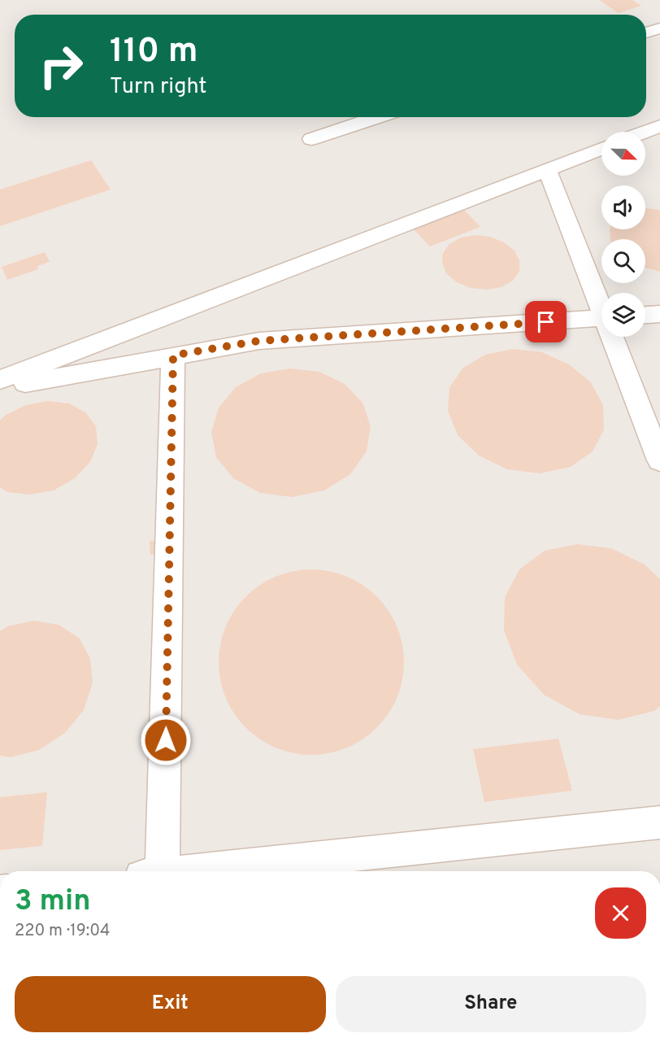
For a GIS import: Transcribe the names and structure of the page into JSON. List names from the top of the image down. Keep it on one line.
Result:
{"north":"bottom right","page":{"turn":["110 m","Turn right"],"heading":["3 min","220 m · 19:04"],"buttons":["Exit","Share"]}}
